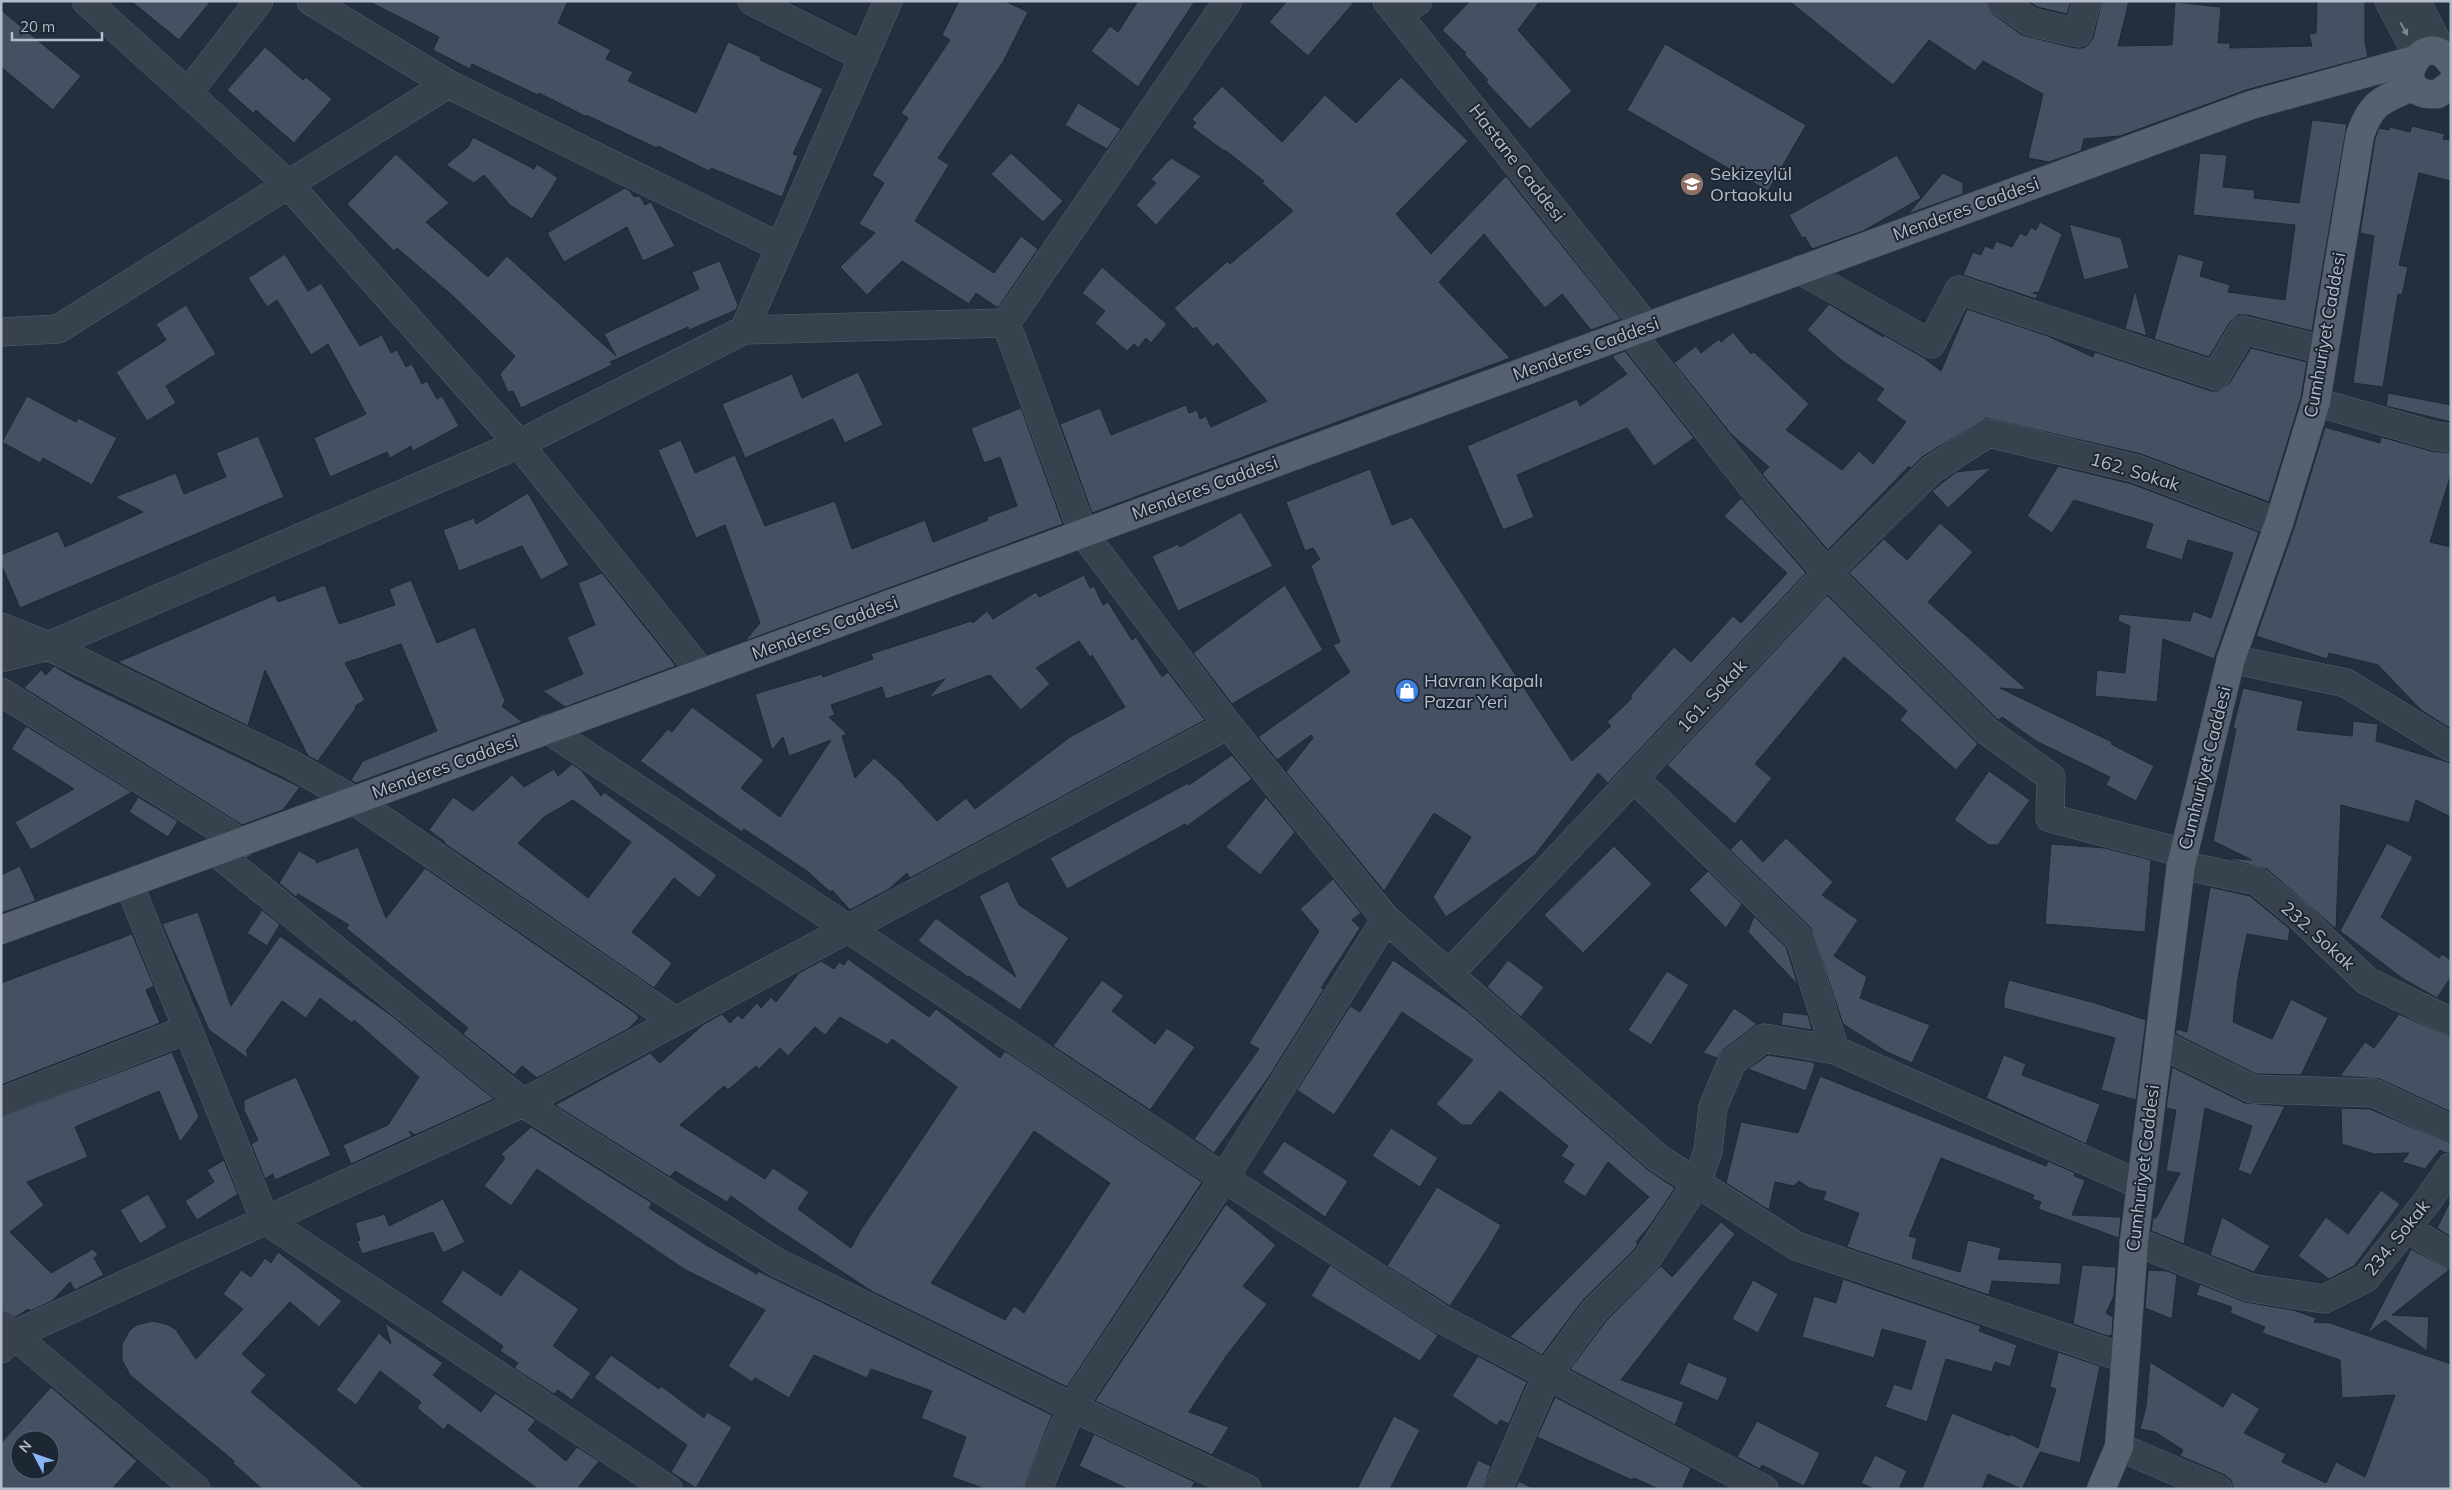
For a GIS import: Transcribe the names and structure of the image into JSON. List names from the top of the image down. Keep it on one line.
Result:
{"streets":{"main road":["Menderes Caddesi","Cumhuriyet Caddesi"],"street":["Hastane Caddesi","162. Sokak","161. Sokak","232. Sokak","234. Sokak"]},"crossings":[["Hastane Caddesi","Menderes Caddesi"],["Hastane Caddesi","161. Sokak"],["Hastane Caddesi","232. Sokak"],["Menderes Caddesi","Cumhuriyet Caddesi"],["Cumhuriyet Caddesi","162. Sokak"],["Cumhuriyet Caddesi","232. Sokak"],["Cumhuriyet Caddesi","234. Sokak"],["162. Sokak","161. Sokak"],["161. Sokak","232. Sokak"]],"places":{"school or university":["Sekizeylül Ortaokulu"],"shop":["Havran Kapalı Pazar Yeri"]},"scale_bar":"20 m","north":"top left"}
